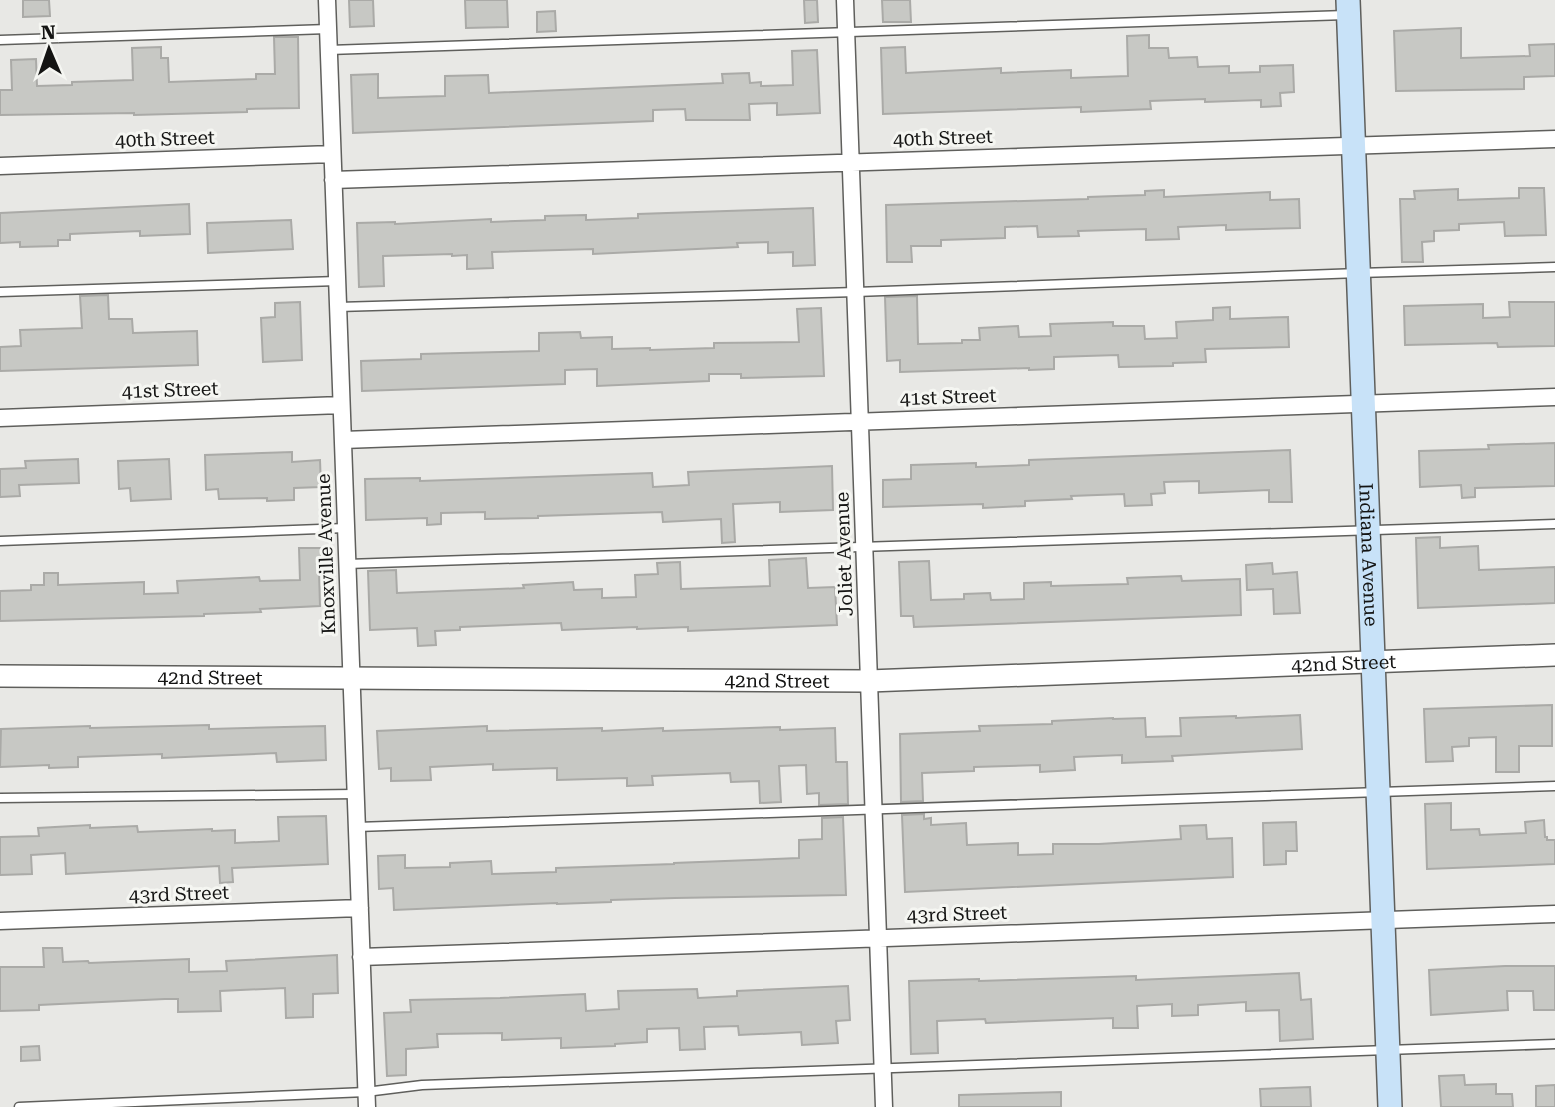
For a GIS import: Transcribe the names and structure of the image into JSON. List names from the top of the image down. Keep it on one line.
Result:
{"streets":{"main road":["Indiana Avenue"],"street":["40th Street","41st Street","Knoxville Avenue","Joliet Avenue","42nd Street","43rd Street"]},"crossings":[["40th Street","Knoxville Avenue"],["40th Street","Joliet Avenue"],["40th Street","Indiana Avenue"],["41st Street","Knoxville Avenue"],["41st Street","Joliet Avenue"],["41st Street","Indiana Avenue"],["Knoxville Avenue","42nd Street"],["Knoxville Avenue","43rd Street"],["Joliet Avenue","42nd Street"],["Joliet Avenue","43rd Street"],["Indiana Avenue","42nd Street"],["Indiana Avenue","43rd Street"]],"north":"top"}
